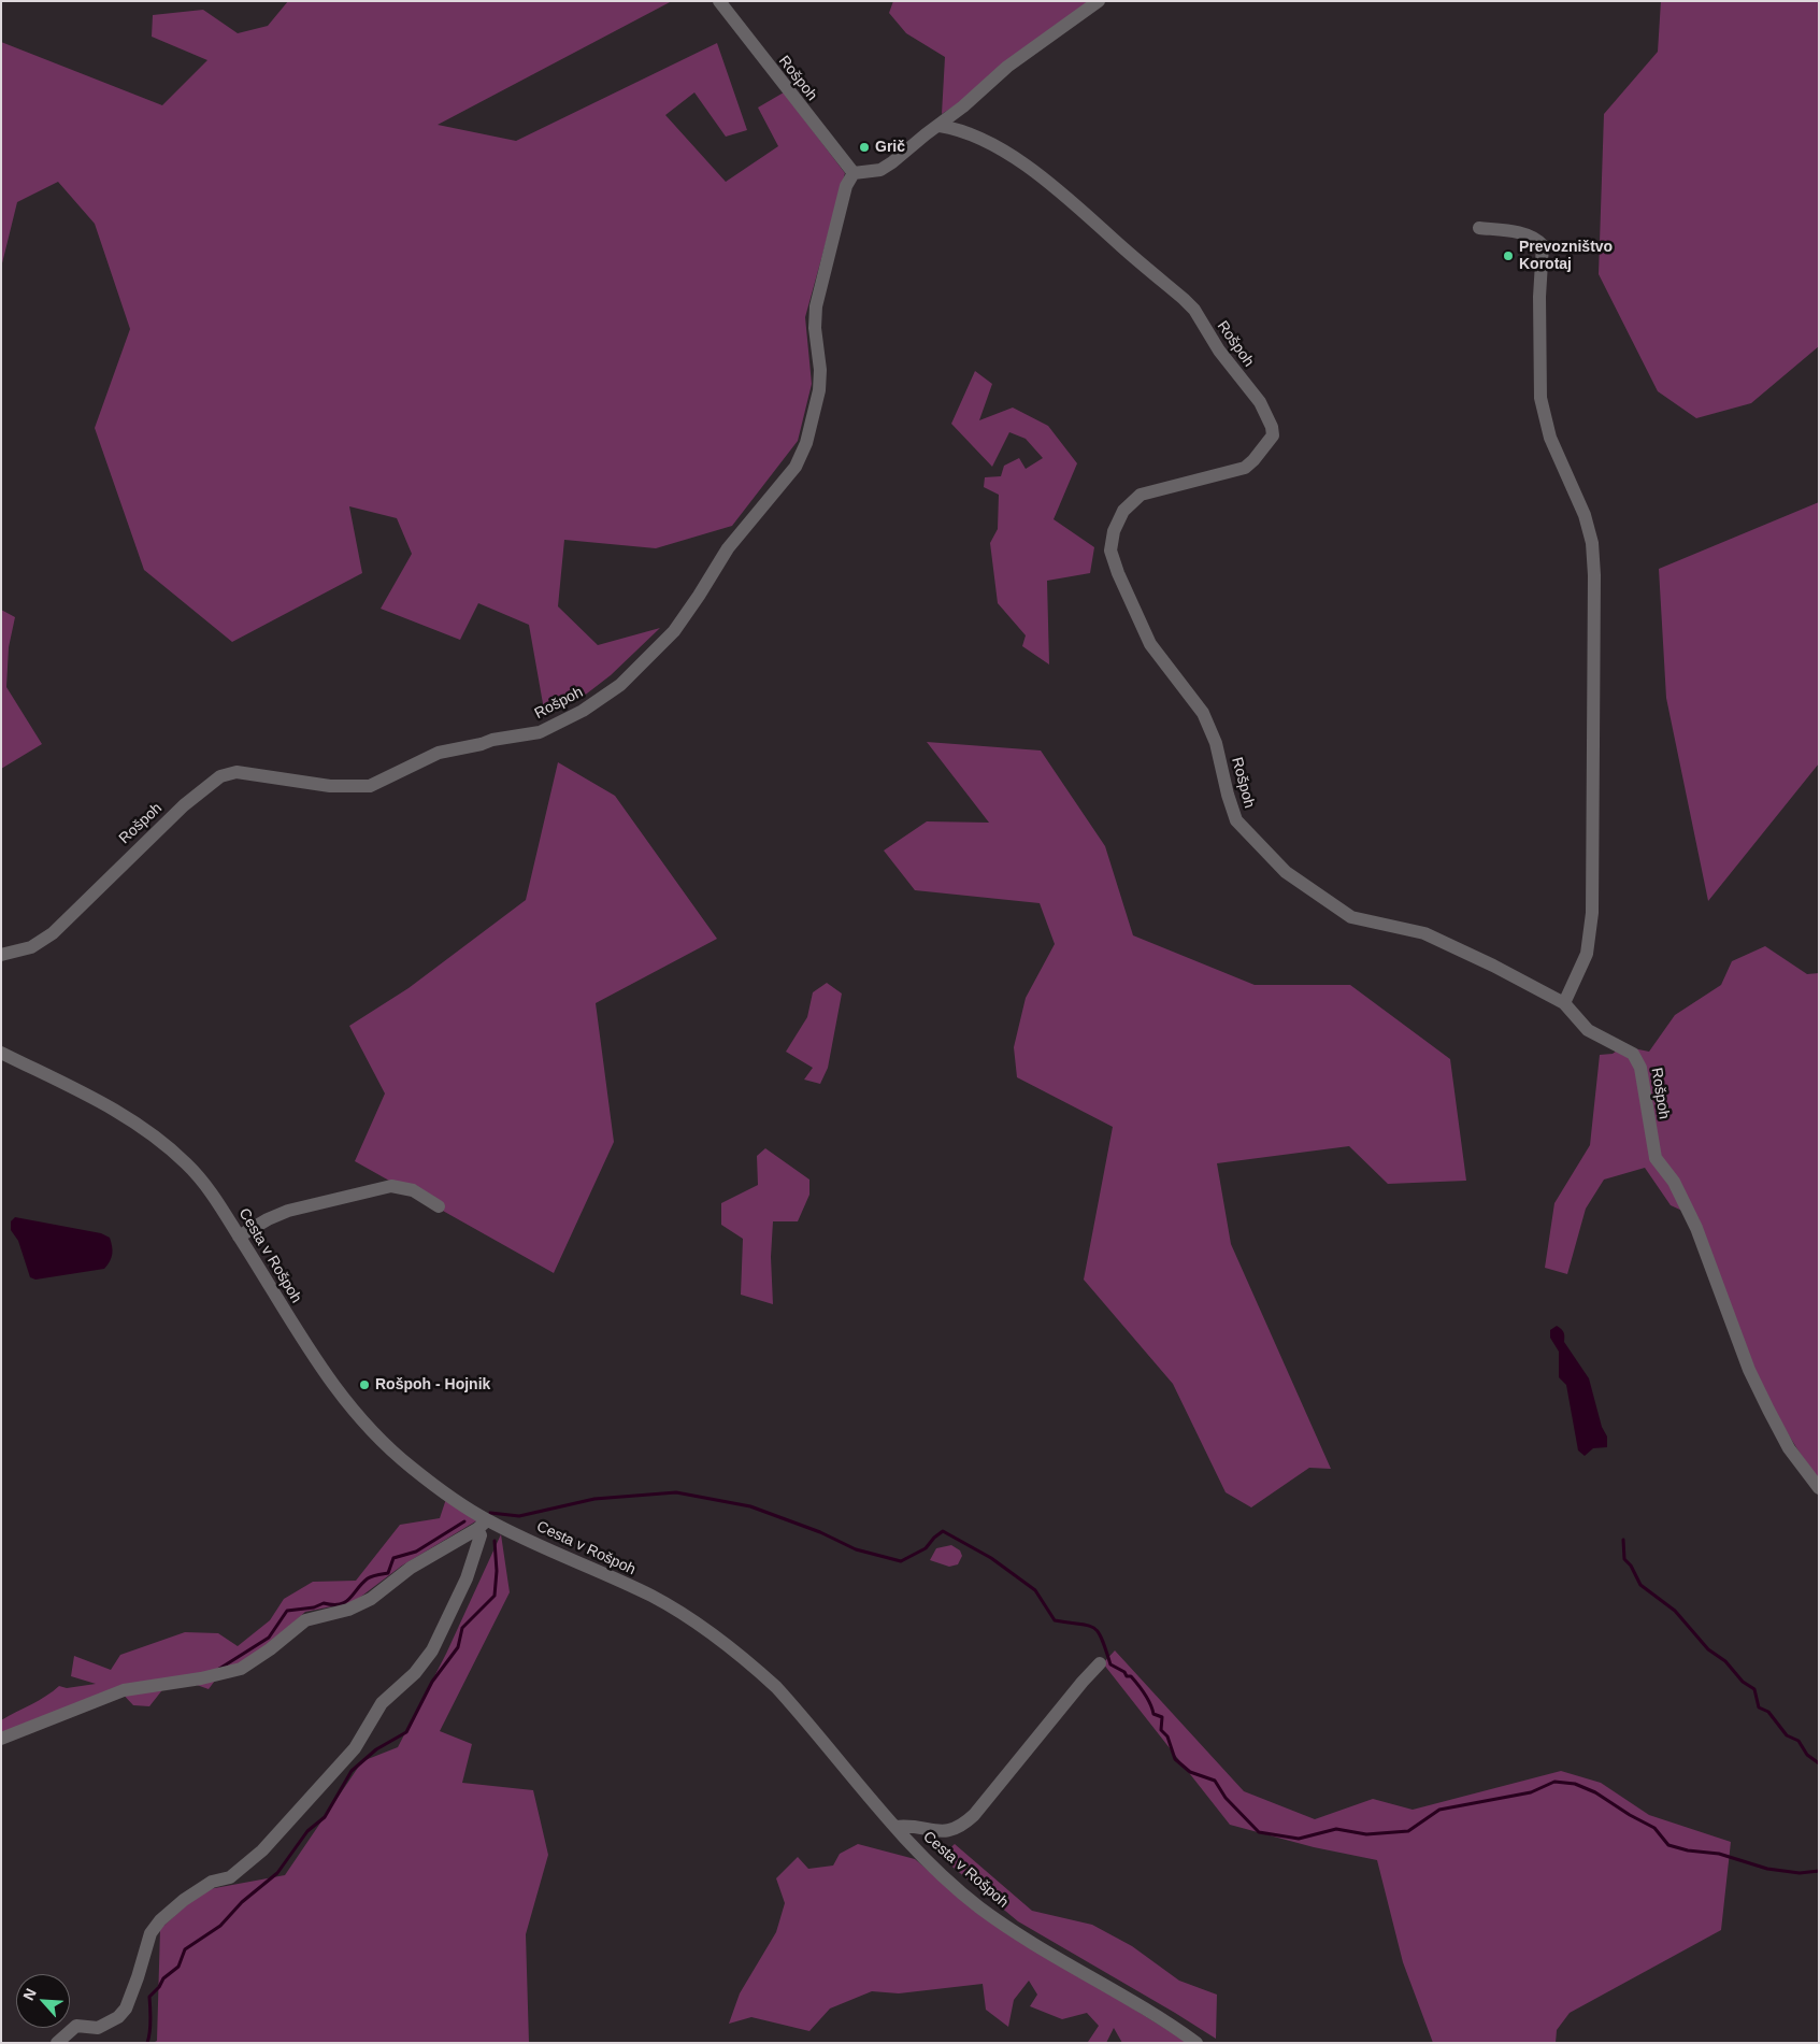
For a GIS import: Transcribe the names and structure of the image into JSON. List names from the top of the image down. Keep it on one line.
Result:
{"streets":{"street":["Rošpoh","Cesta v Rošpoh"]},"places":["Grič","Prevozništvo Korotaj","Rošpoh - Hojnik"],"north":"top left"}
